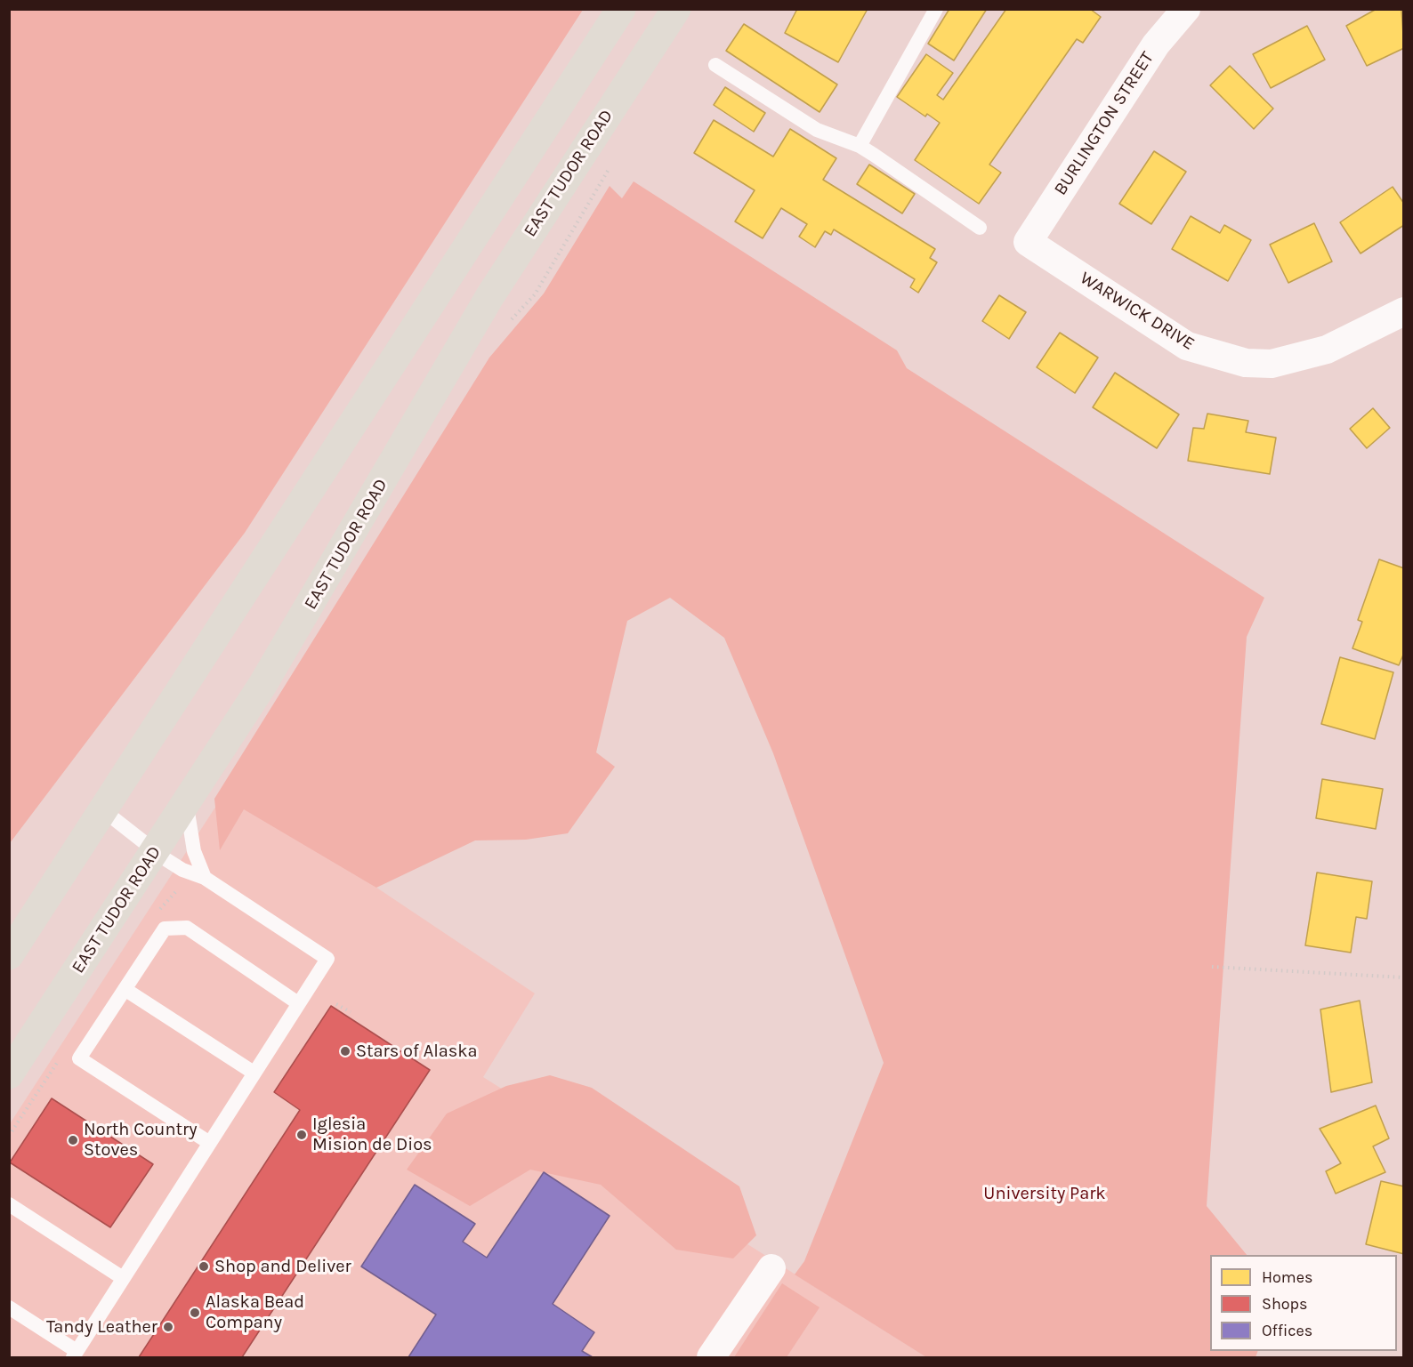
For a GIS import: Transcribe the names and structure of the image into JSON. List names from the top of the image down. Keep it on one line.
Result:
{"streets":{"main road":["EAST TUDOR ROAD"],"street":["BURLINGTON STREET","WARWICK DRIVE"]},"crossings":[["BURLINGTON STREET","WARWICK DRIVE"]],"parks":["University Park"],"places":["Stars of Alaska","Iglesia Mision de Dios","North Country Stoves","Shop and Deliver","Alaska Bead Company","Tandy Leather"],"legend":["Homes","Shops","Offices"]}
